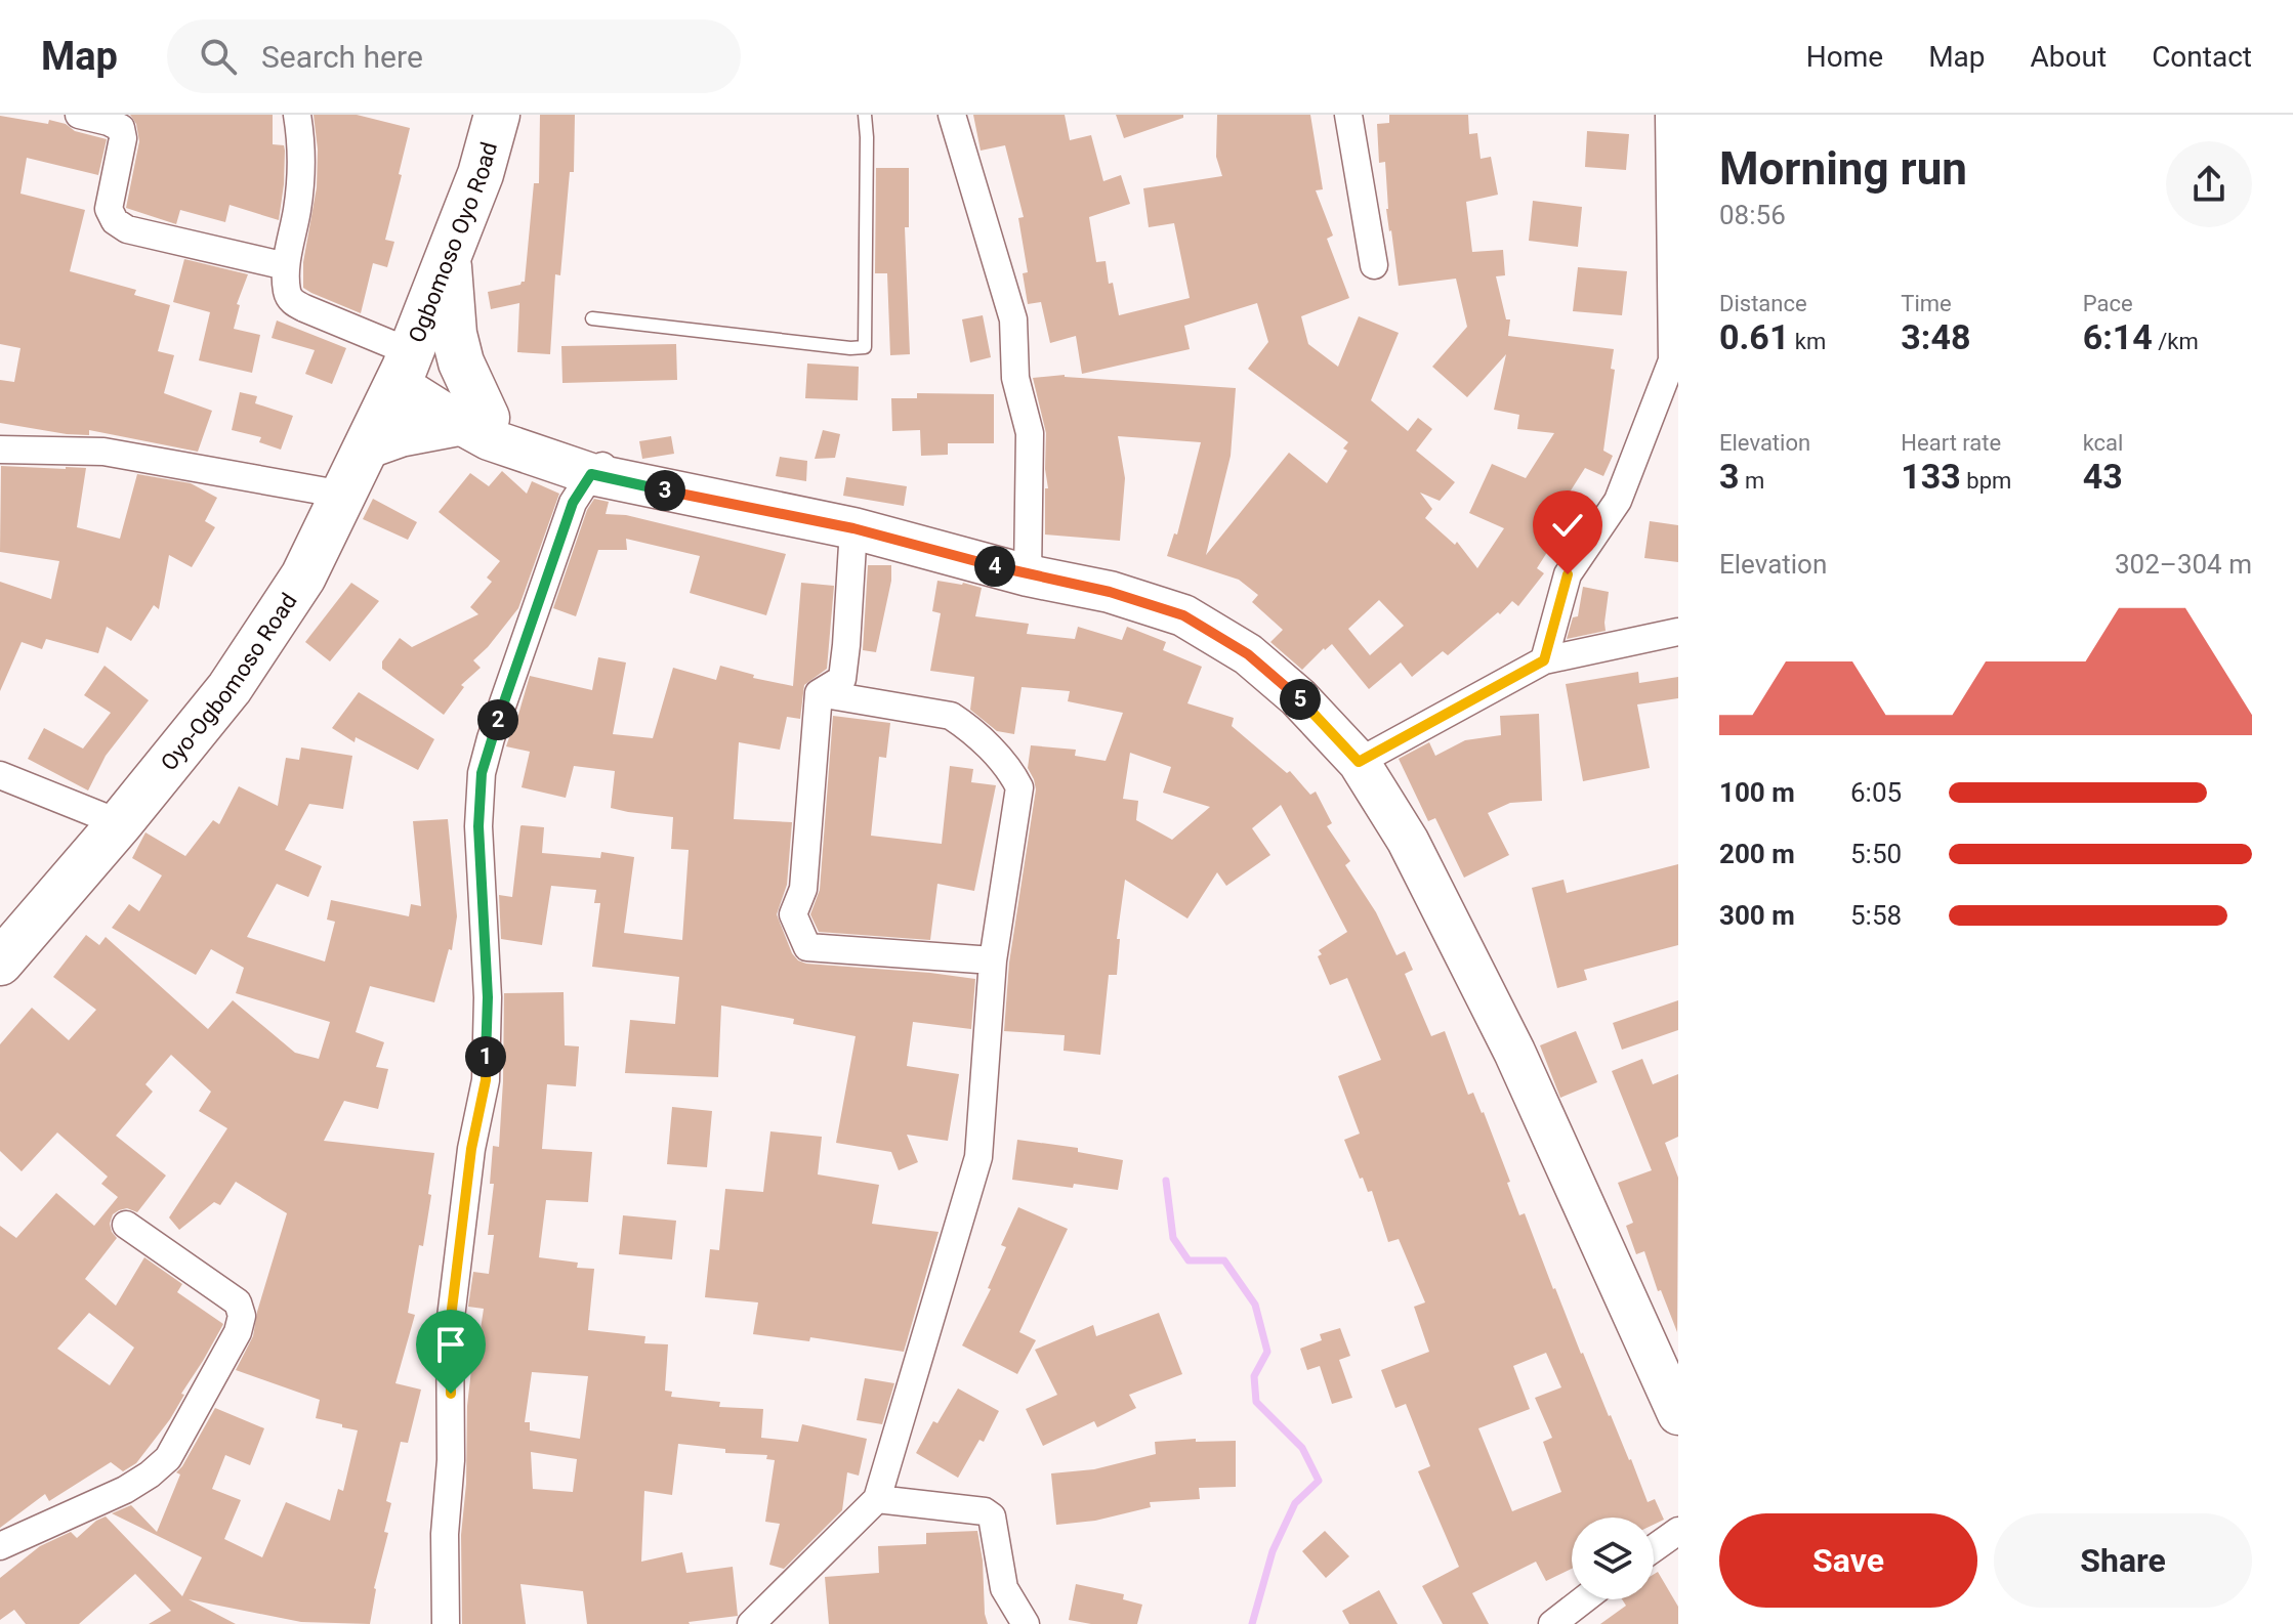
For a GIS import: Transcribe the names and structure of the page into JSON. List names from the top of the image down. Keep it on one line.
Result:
{"streets":{"highway":["Ogbomoso Oyo Road","Oyo-Ogbomoso Road"]},"crossings":[["Ogbomoso Oyo Road","Oyo-Ogbomoso Road"]],"page":{"header":"Map","search":"Search here","nav":["Home","Map","About","Contact"],"heading":["Morning run","08:56"],"stats":[["Distance","0.61 km"],["Time","3:48"],["Pace","6:14 /km"],["Elevation","3 m"],["Heart rate","133 bpm"],["kcal","43"]],"pins":["3","4","5","2","1"],"chart":["Elevation","302–304 m"],"list":[{"name":"100 m","note":"6:05"},{"name":"200 m","note":"5:50"},{"name":"300 m","note":"5:58"}],"buttons":["Save","Share"]}}
